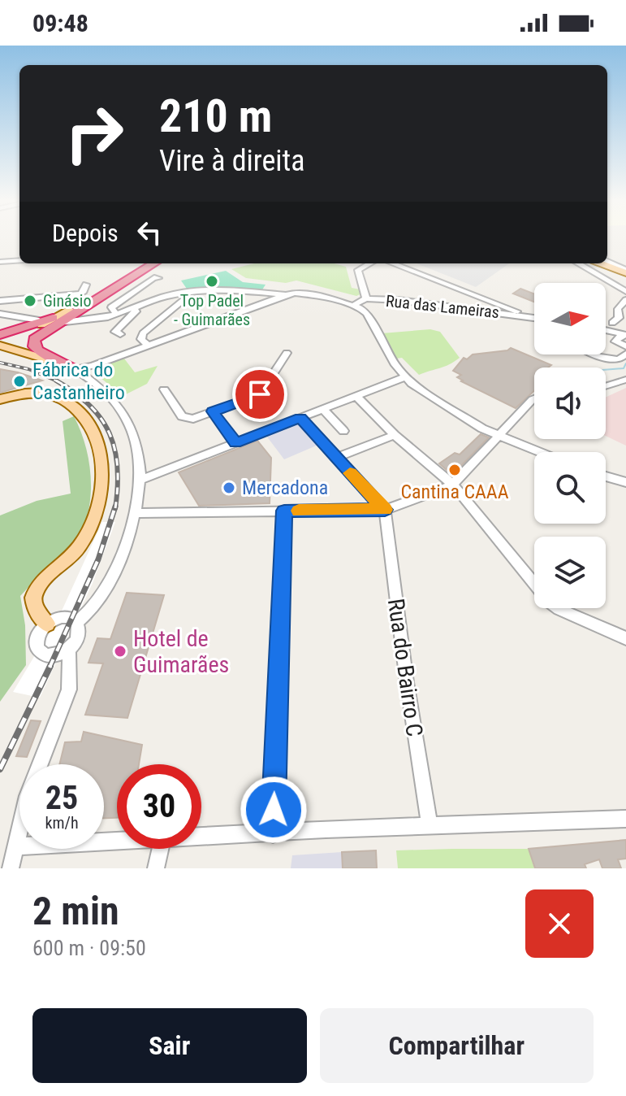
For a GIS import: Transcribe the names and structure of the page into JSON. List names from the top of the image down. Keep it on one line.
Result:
{"streets":{"street":["Rua das Lameiras","Rua do Bairro C"]},"places":["Top Padel - Guimarães","Ginásio","Fábrica do Castanheiro","Cantina CAAA","Mercadona","Hotel de Guimarães"],"north":"right","page":{"status":"09:48","turn":["210 m","Vire à direita"],"then":"Depois","speed":"25 km/h","limit":"30","heading":["2 min","600 m · 09:50"],"buttons":["Sair","Compartilhar"]}}
